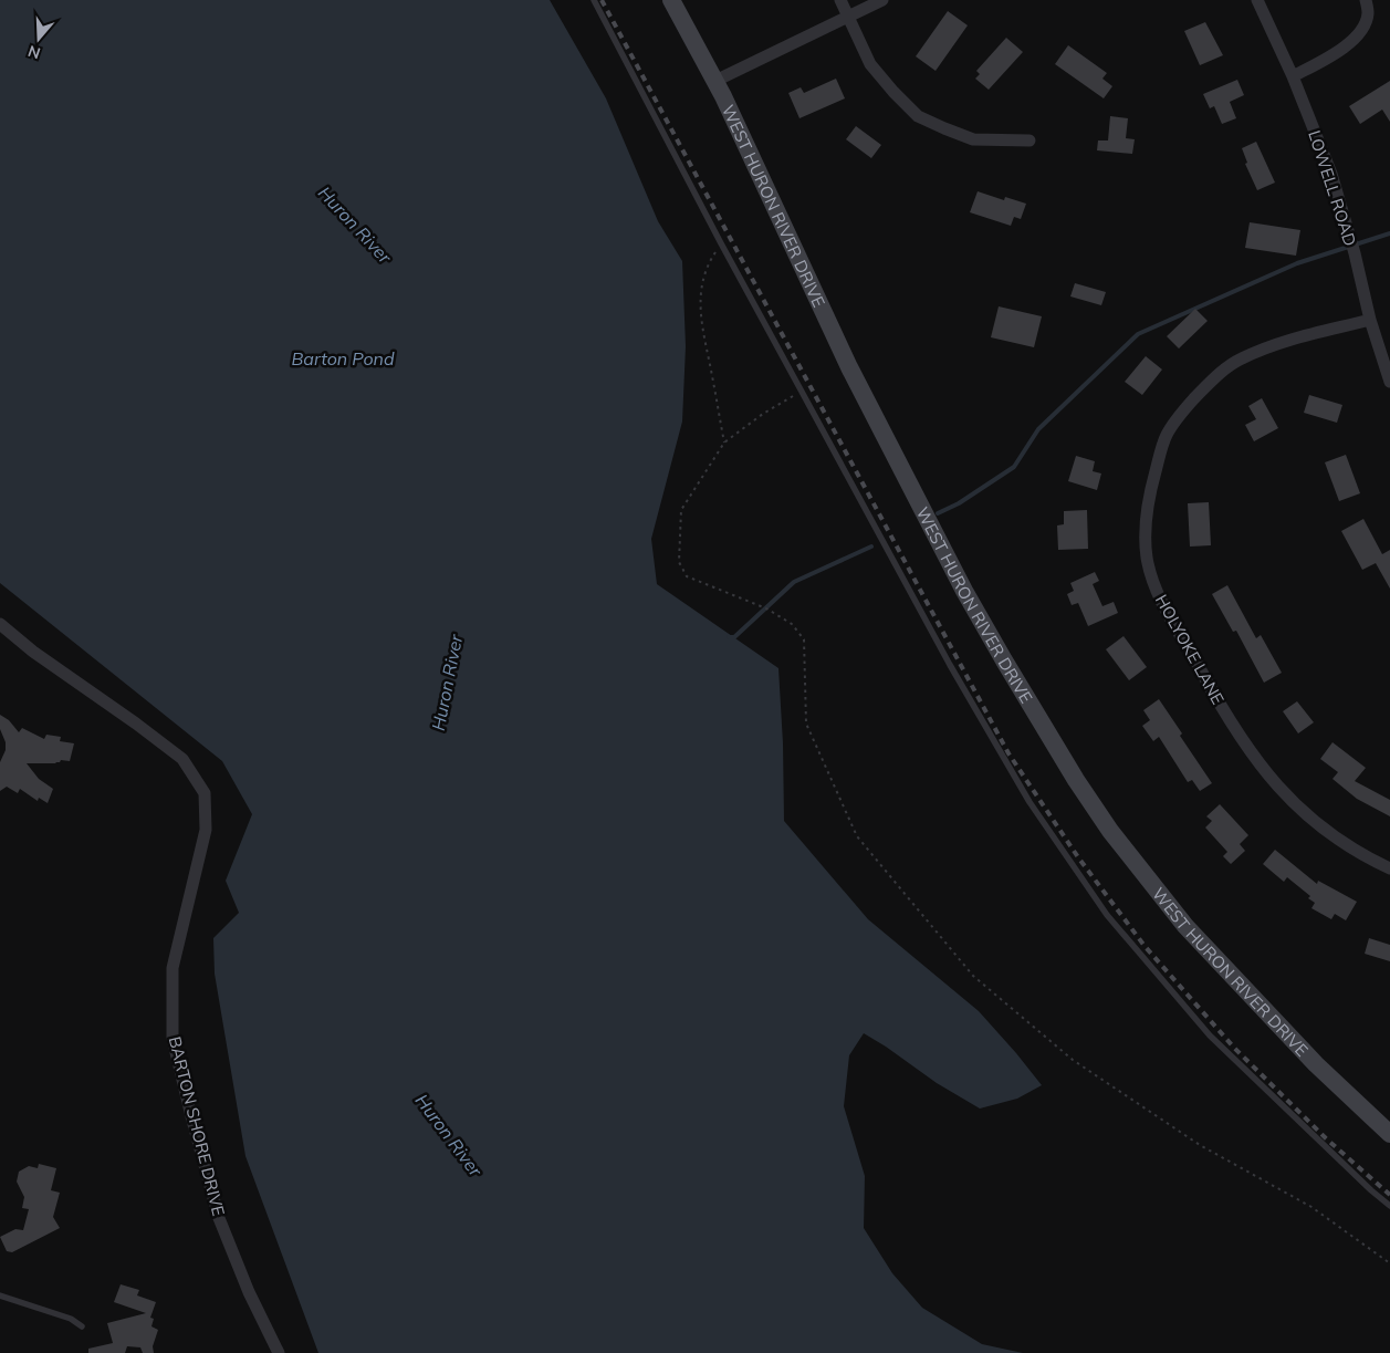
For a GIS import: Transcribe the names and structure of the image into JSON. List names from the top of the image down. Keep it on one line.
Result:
{"streets":{"street":["LOWELL ROAD","WEST HURON RIVER DRIVE","HOLYOKE LANE","BARTON SHORE DRIVE"]},"crossings":[["LOWELL ROAD","HOLYOKE LANE"]],"water":["Huron River","Barton Pond"],"north":"bottom"}
